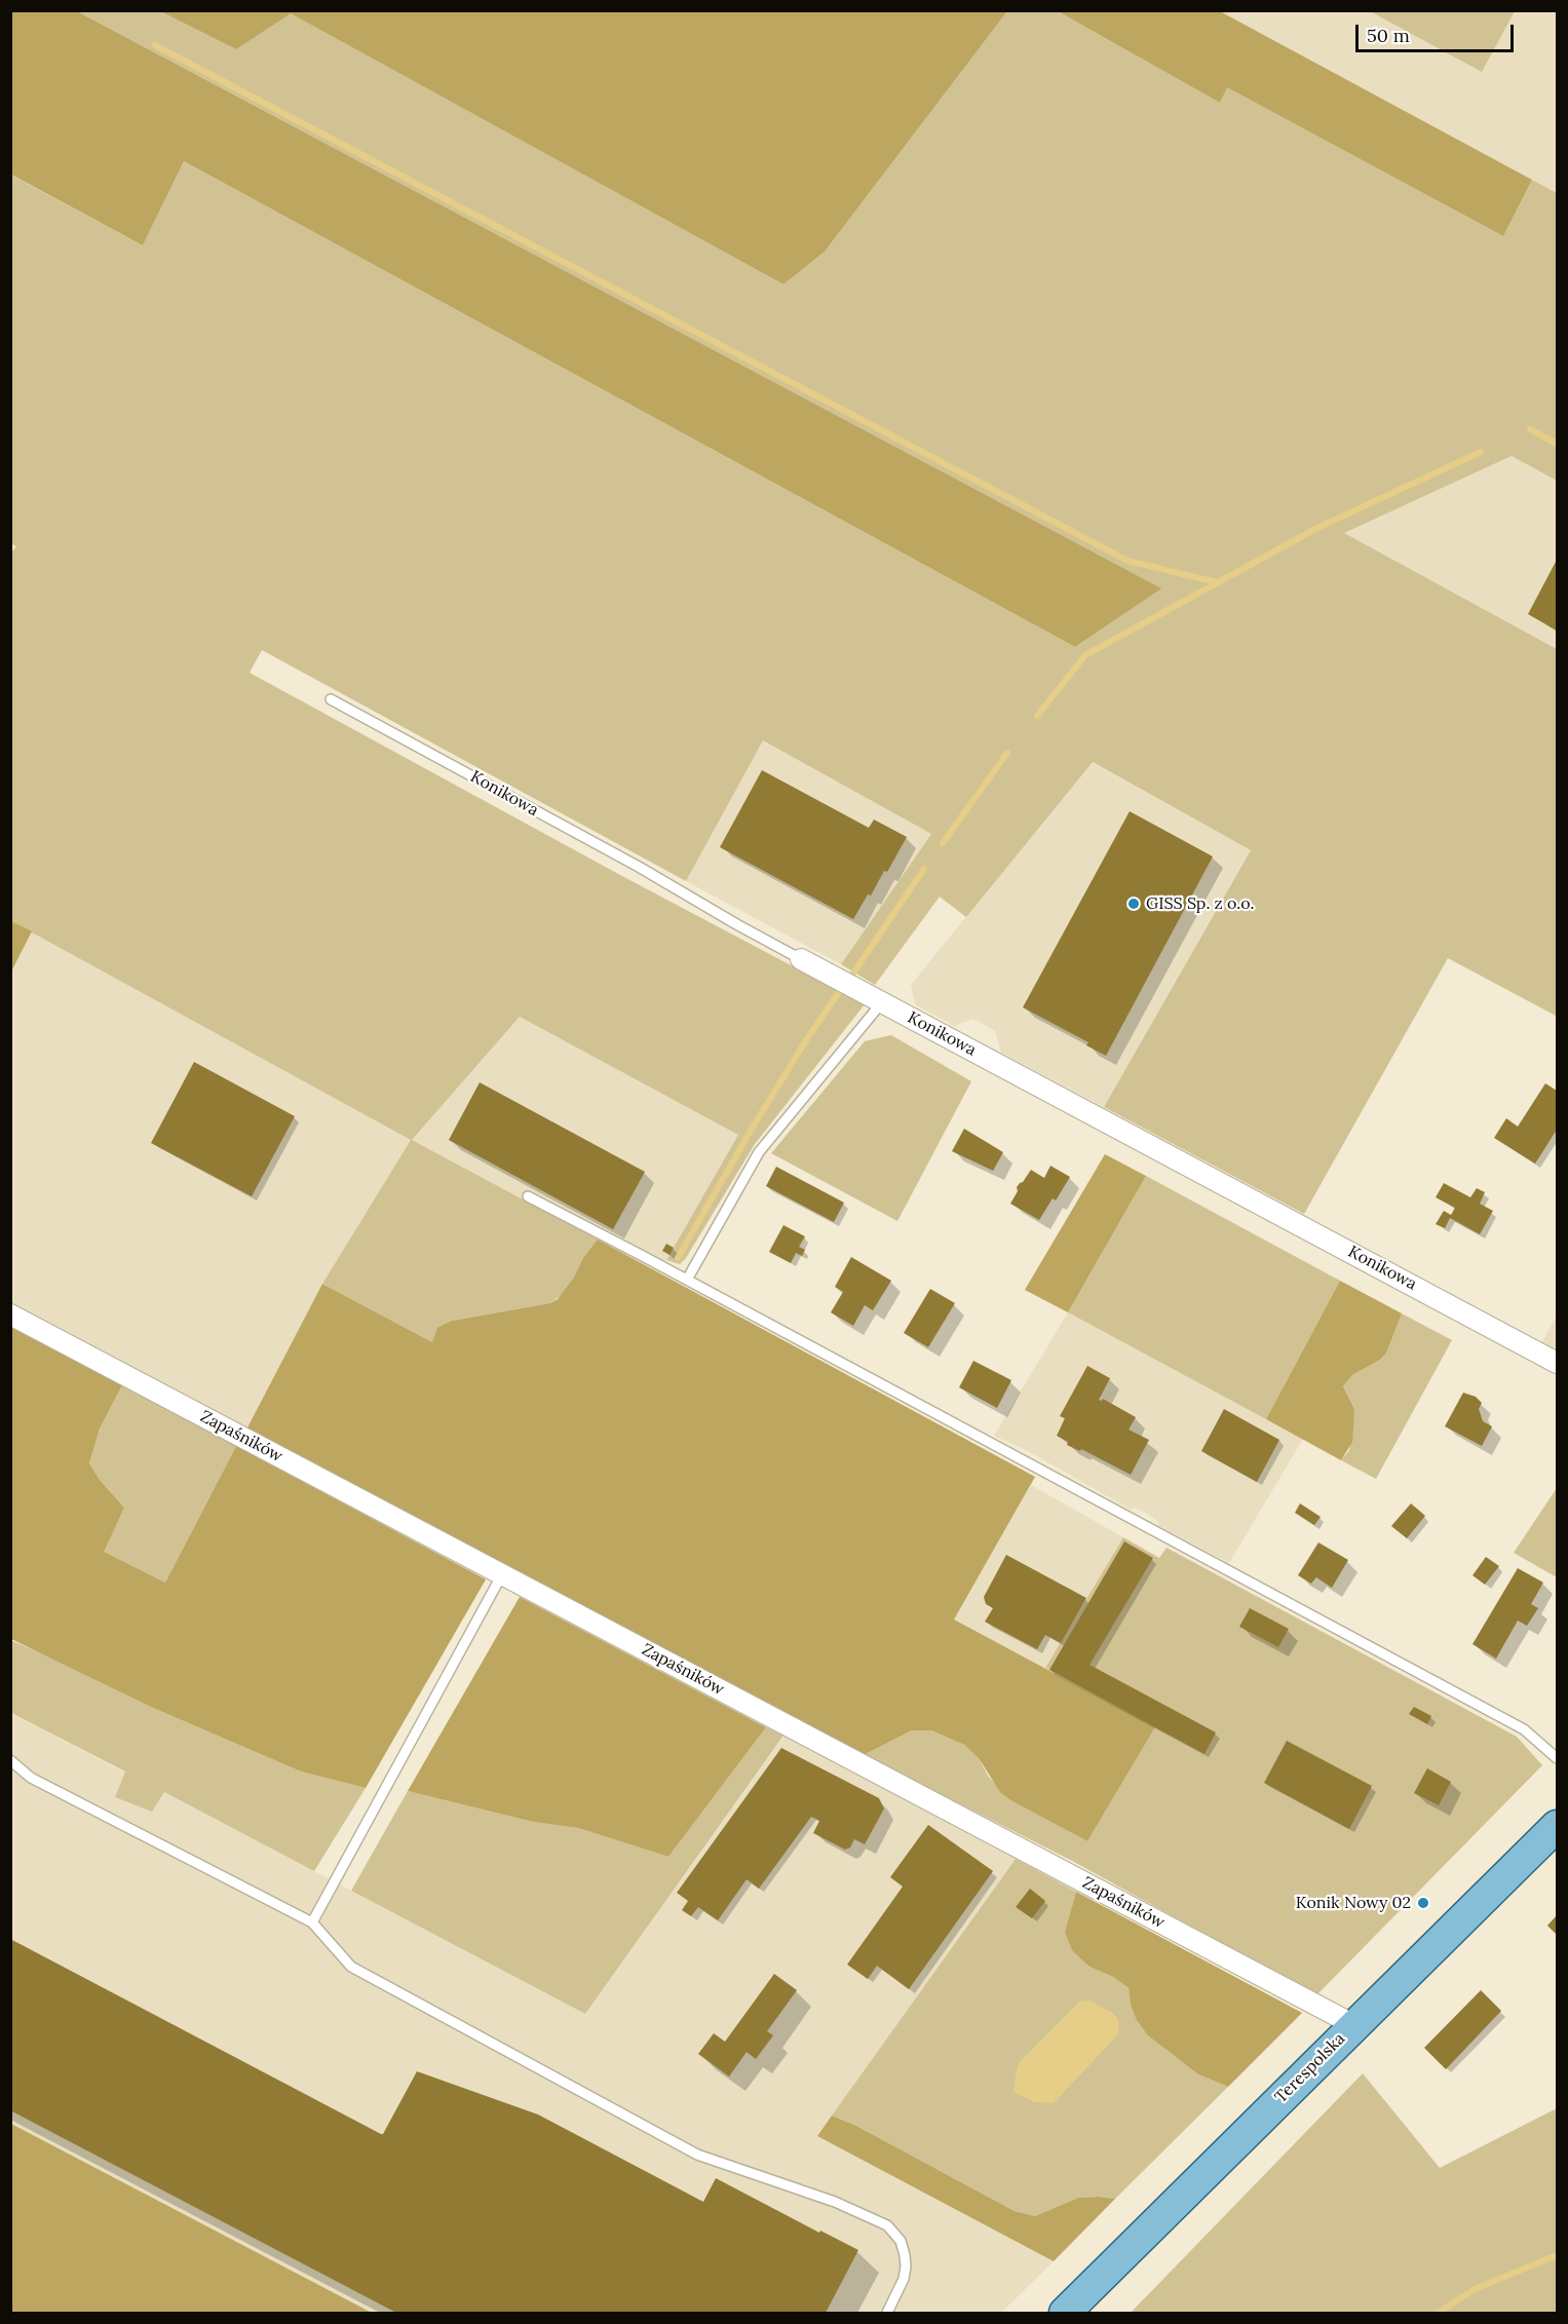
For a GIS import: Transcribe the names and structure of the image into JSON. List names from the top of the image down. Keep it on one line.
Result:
{"streets":{"main road":["Terespolska"],"street":["Konikowa","Zapaśników"]},"crossings":[["Zapaśników","Terespolska"]],"places":["GISS Sp. z o.o.","Konik Nowy 02"],"scale_bar":"50 m"}
